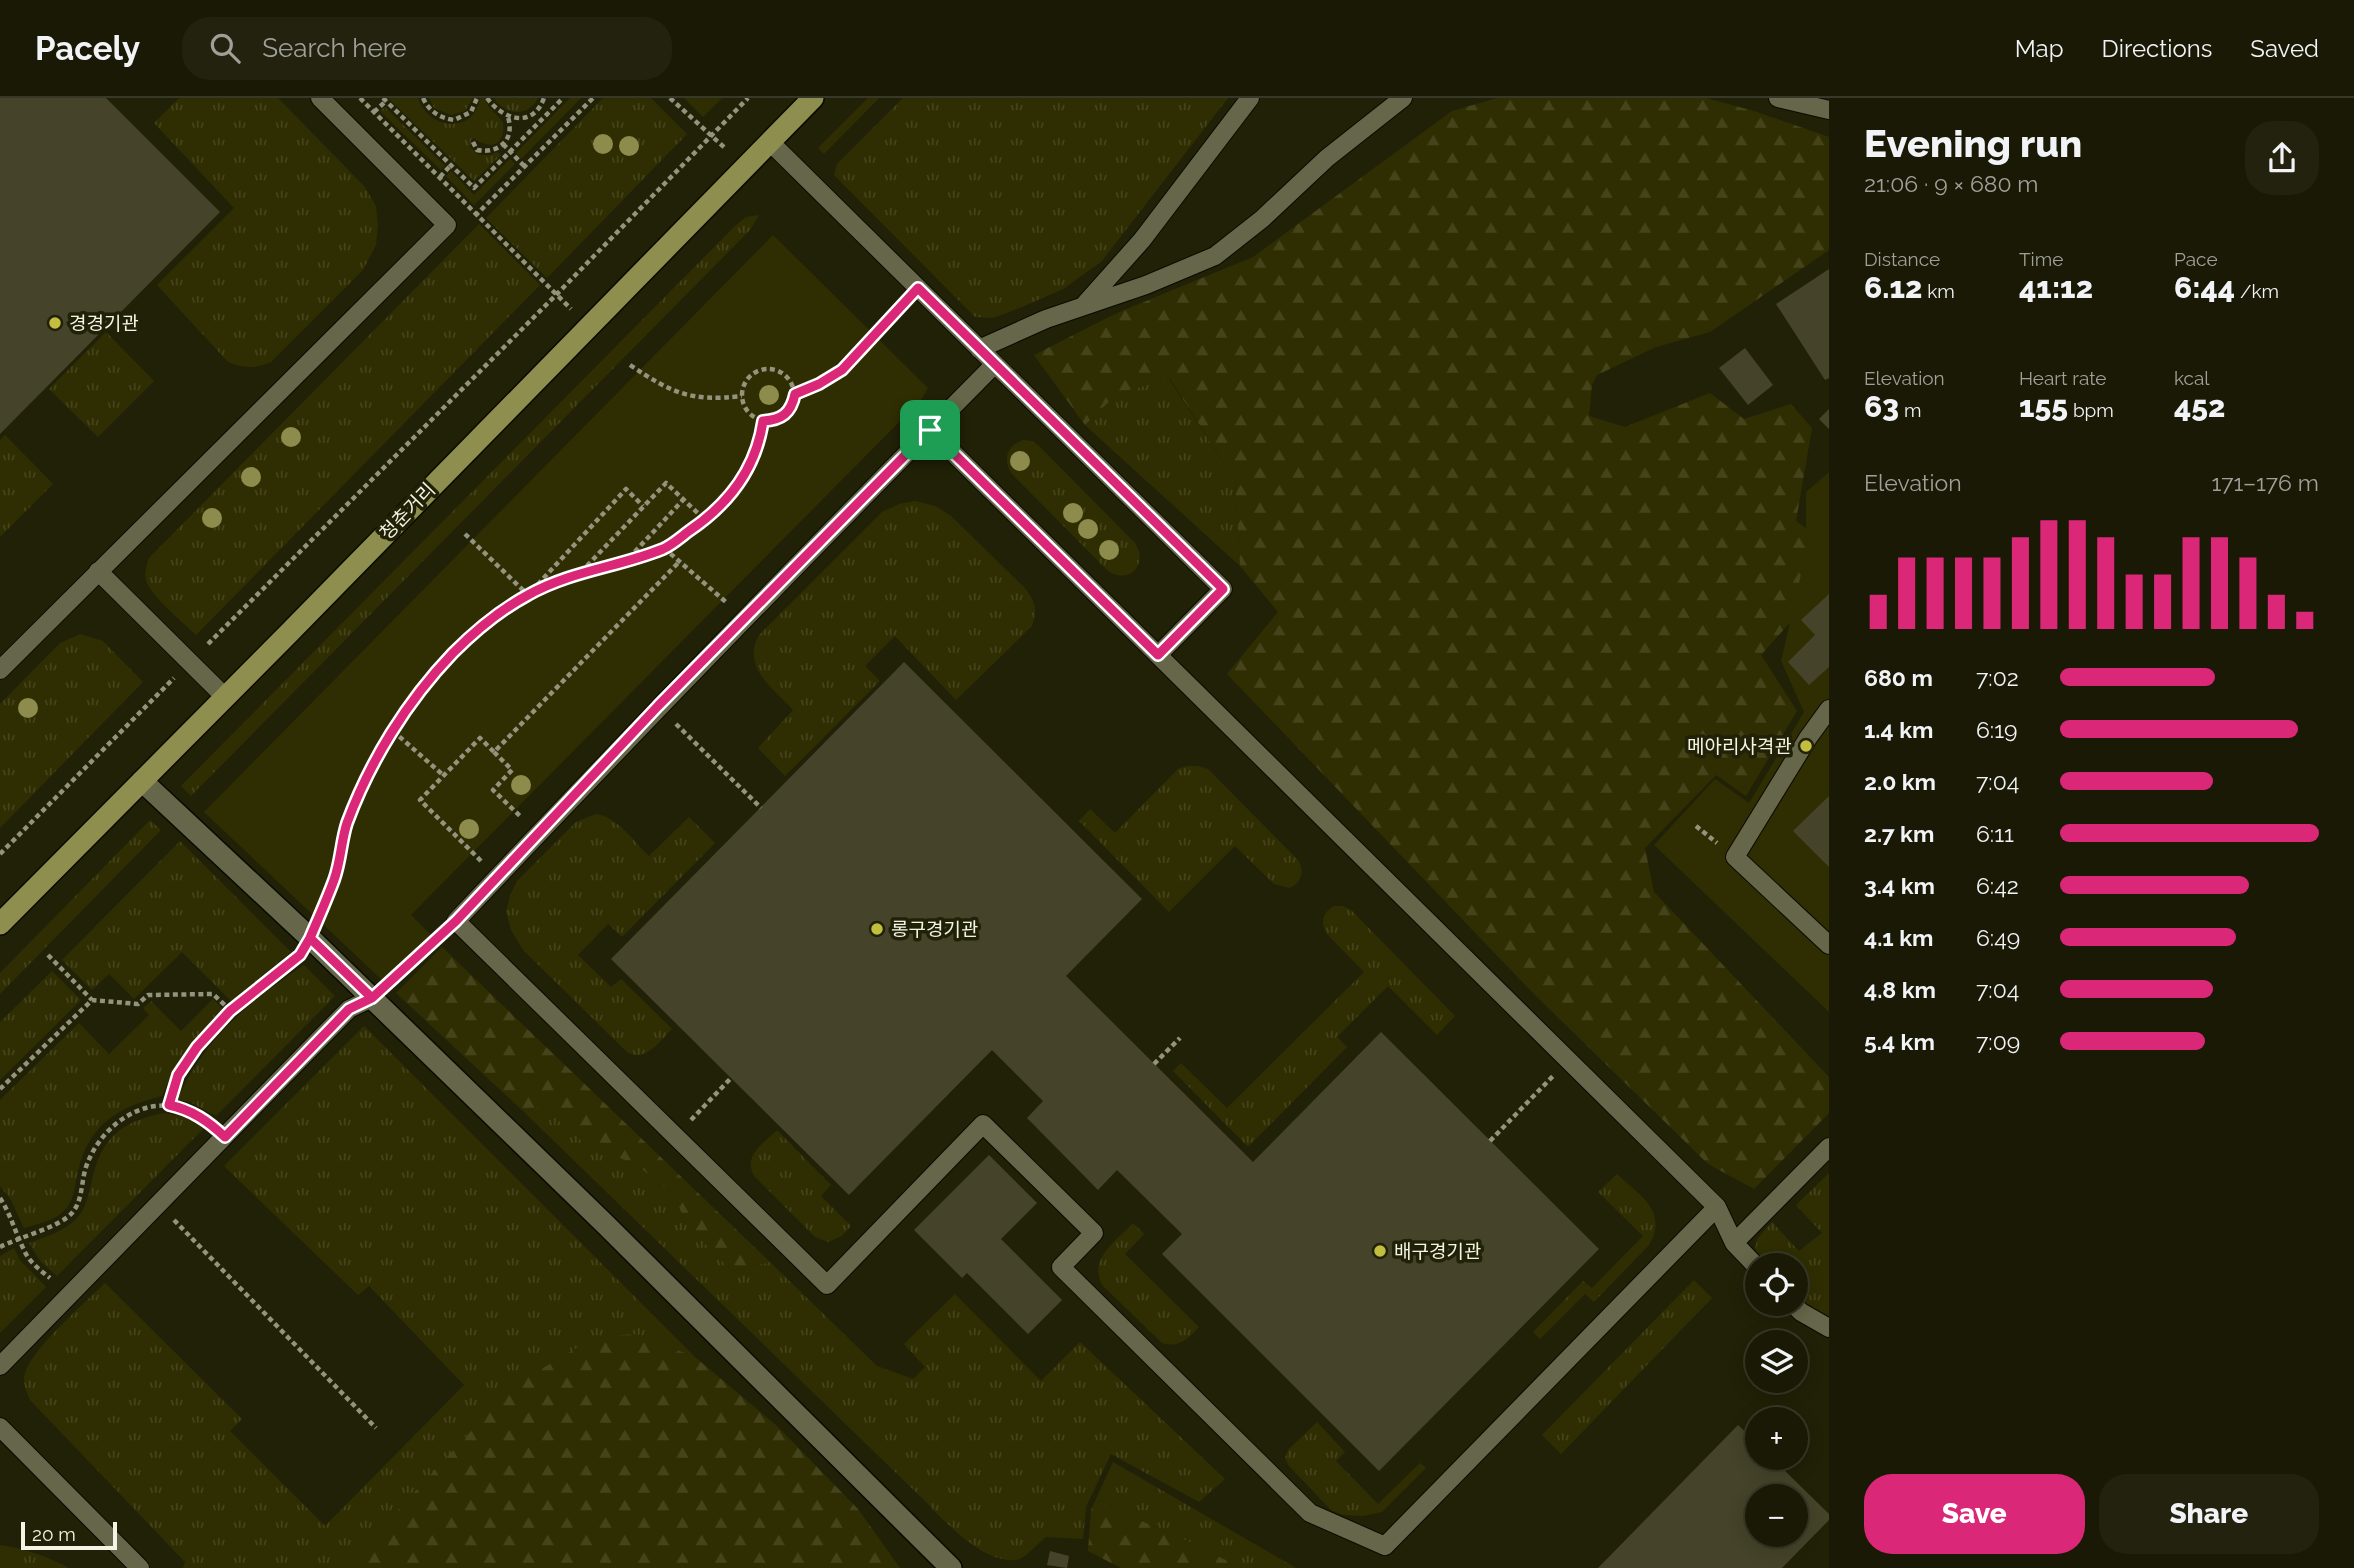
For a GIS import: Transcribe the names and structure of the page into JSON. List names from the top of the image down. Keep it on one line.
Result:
{"streets":{"main road":["청춘거리"]},"places":["경경기관","메아리사격관","롱구경기관","배구경기관"],"scale_bar":"20 m","page":{"header":"Pacely","search":"Search here","nav":["Map","Directions","Saved"],"heading":["Evening run","21:06 · 9 × 680 m"],"stats":[["Distance","6.12 km"],["Time","41:12"],["Pace","6:44 /km"],["Elevation","63 m"],["Heart rate","155 bpm"],["kcal","452"]],"chart":["Elevation","171–176 m"],"list":[{"name":"680 m","note":"7:02"},{"name":"1.4 km","note":"6:19"},{"name":"2.0 km","note":"7:04"},{"name":"2.7 km","note":"6:11"},{"name":"3.4 km","note":"6:42"},{"name":"4.1 km","note":"6:49"},{"name":"4.8 km","note":"7:04"},{"name":"5.4 km","note":"7:09"}],"map_buttons":["+","−"],"buttons":["Save","Share"],"scale":"20 m"}}
